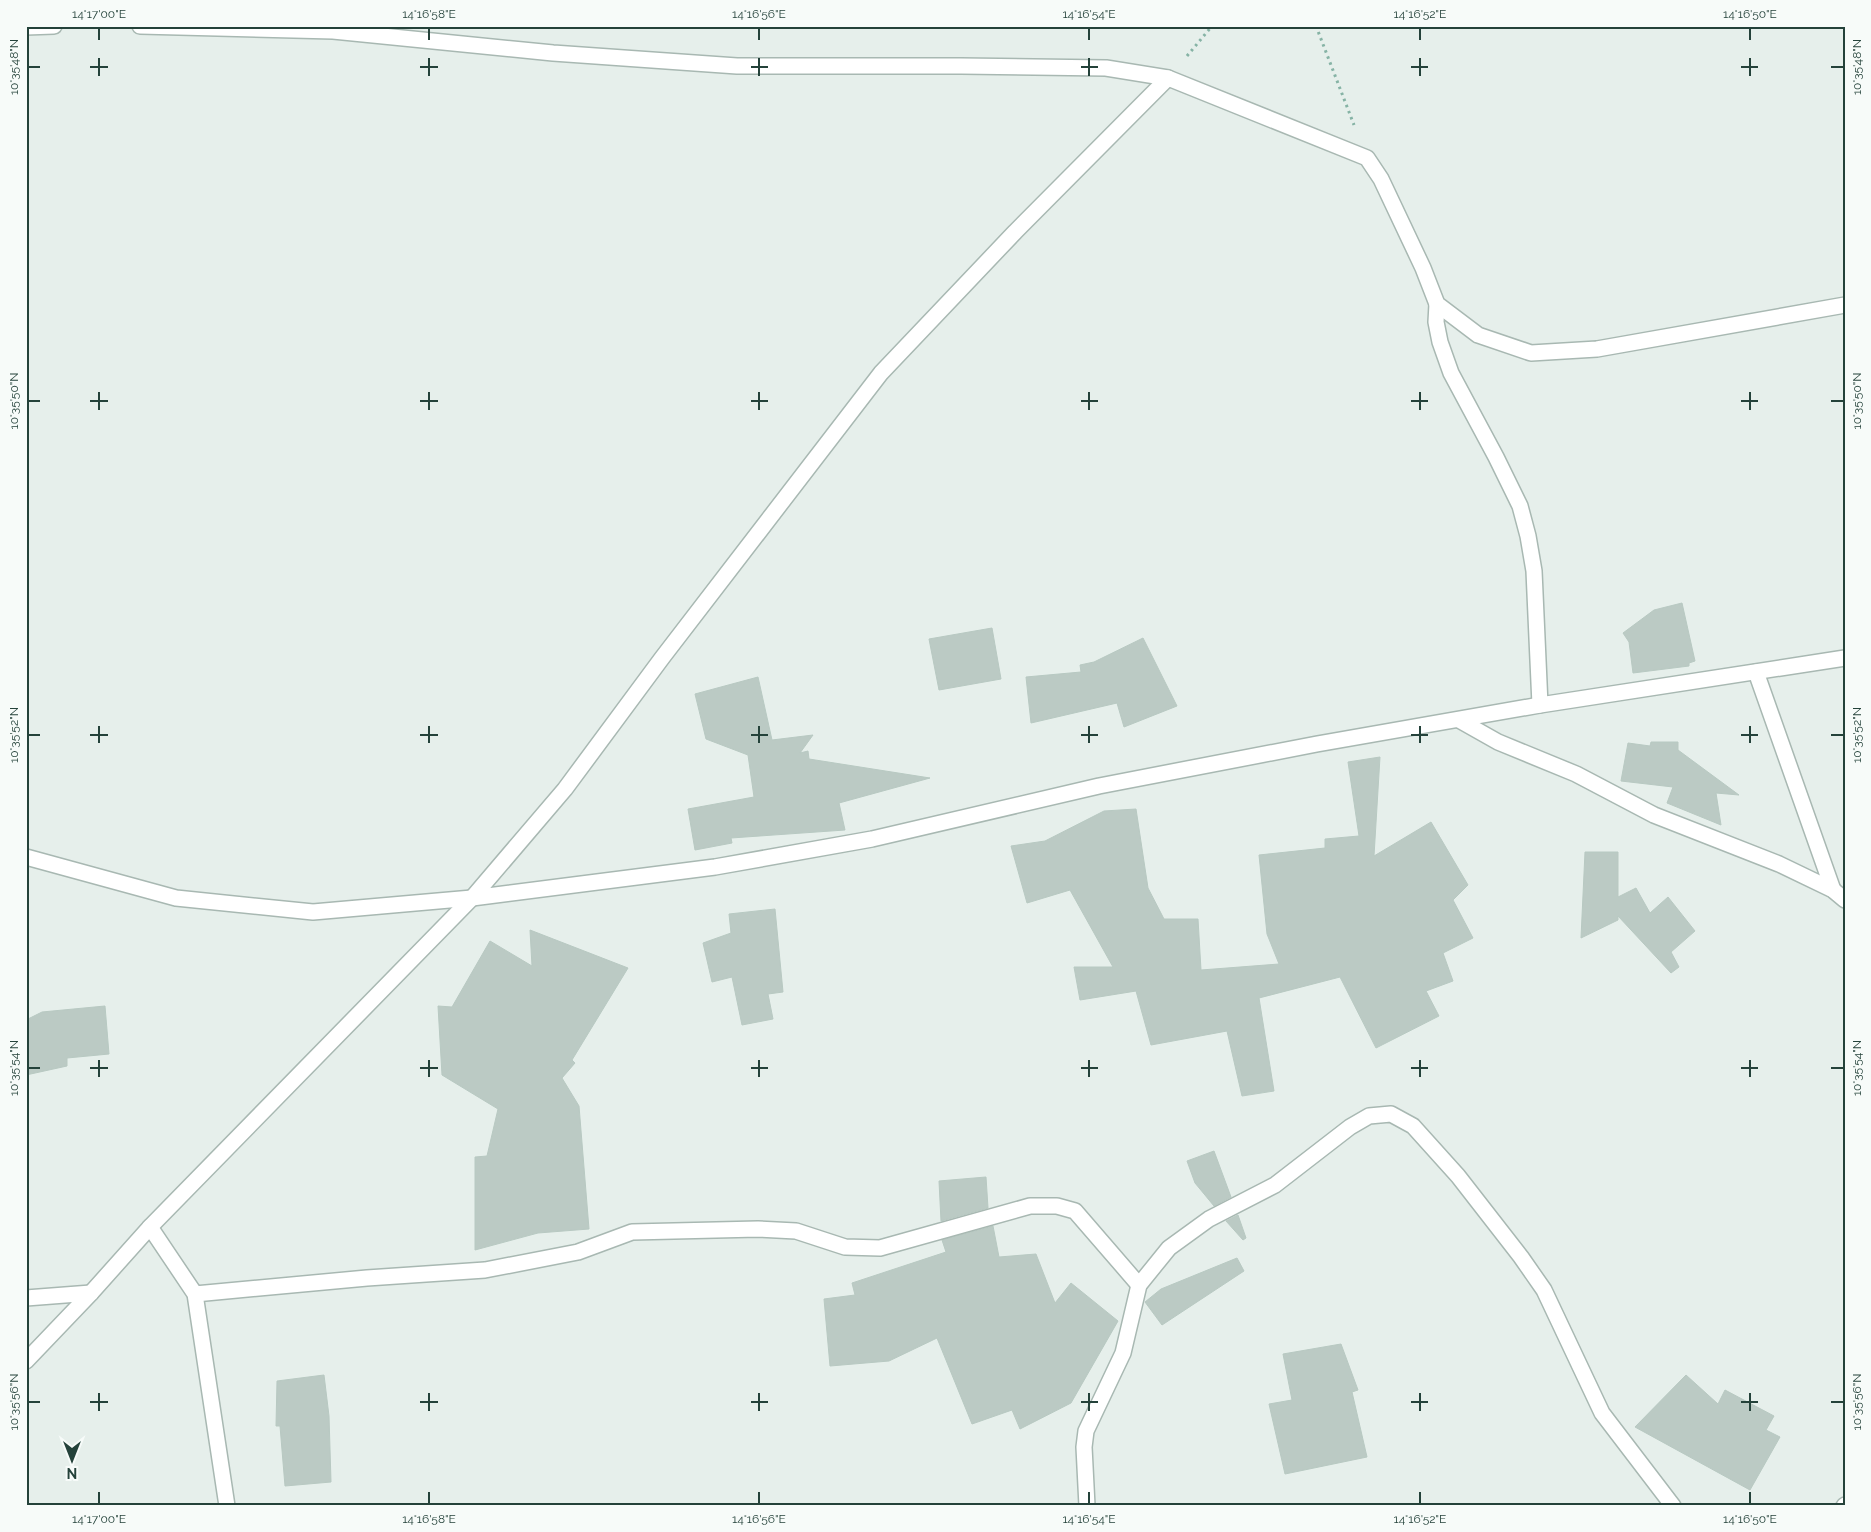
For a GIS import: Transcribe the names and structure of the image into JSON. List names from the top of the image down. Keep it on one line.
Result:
{"north":"bottom","coordinates":["14°17'00\"E","14°16'58\"E","14°16'56\"E","14°16'54\"E","14°16'52\"E","14°16'50\"E","10°35'48\"N","10°35'50\"N","10°35'52\"N","10°35'54\"N","10°35'56\"N"]}
